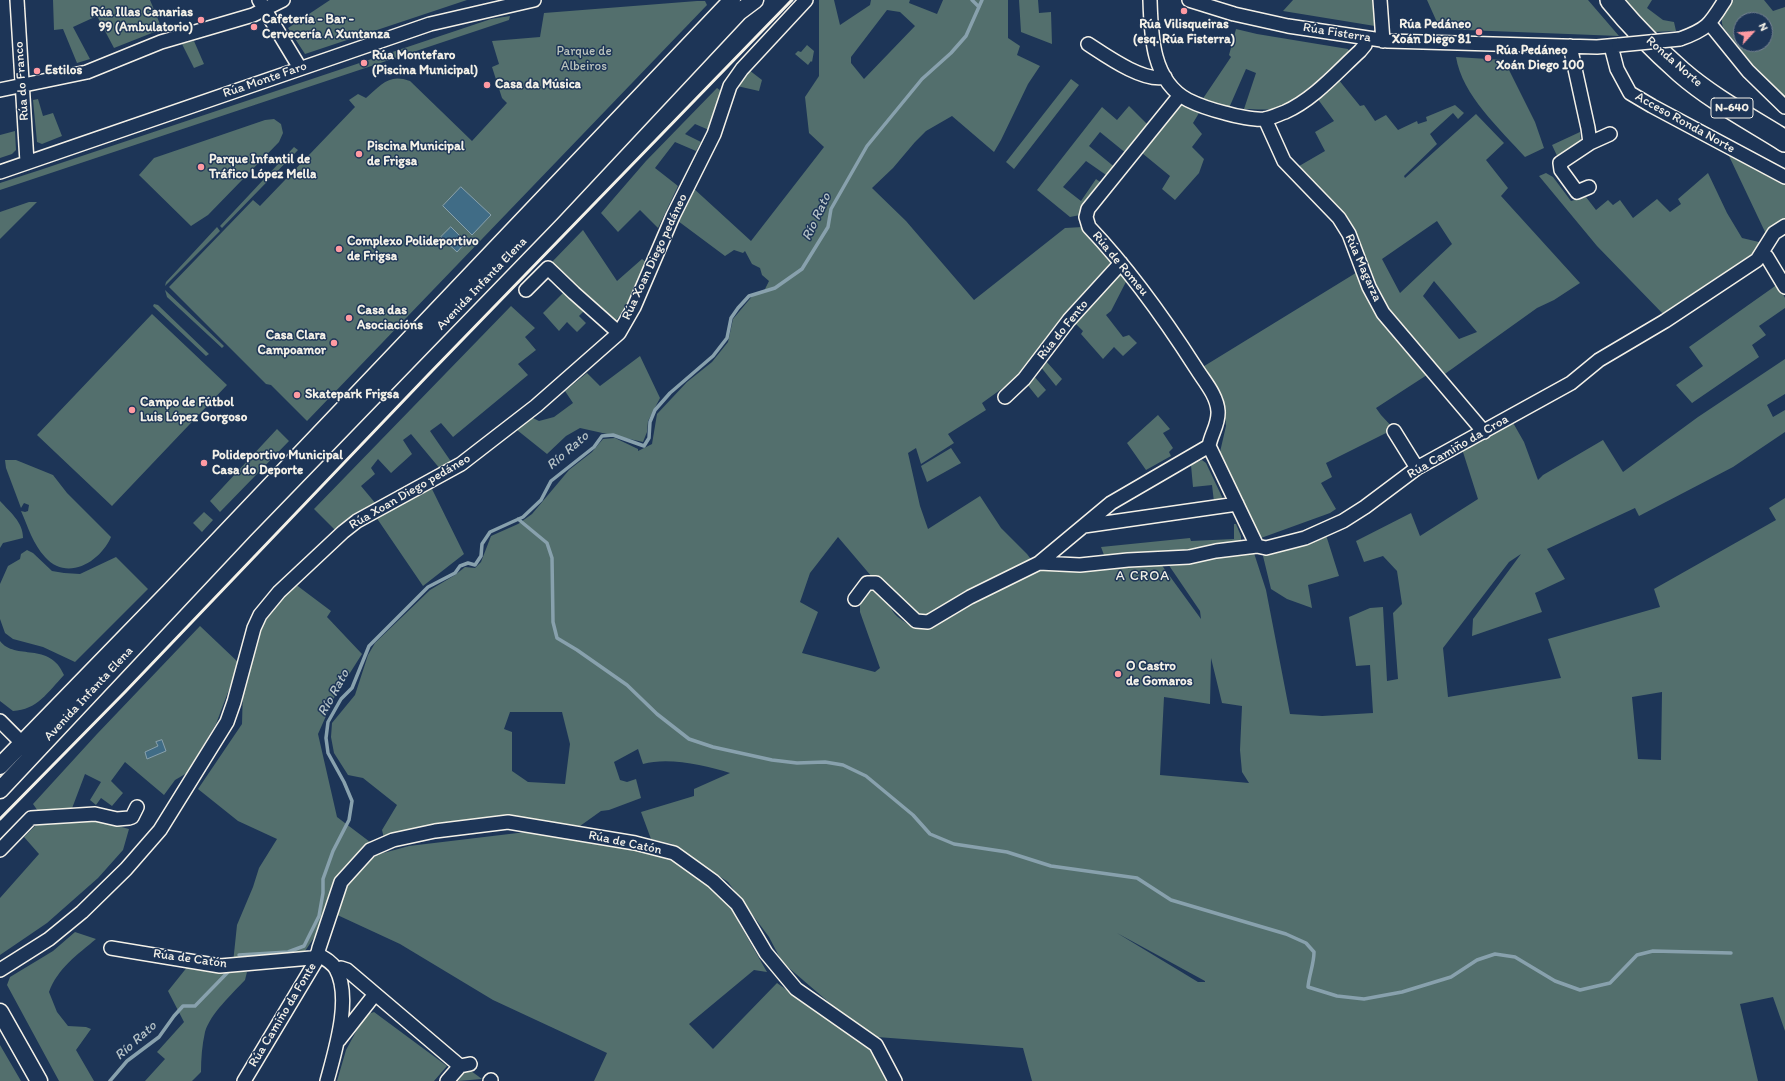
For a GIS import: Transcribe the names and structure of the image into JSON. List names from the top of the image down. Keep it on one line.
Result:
{"streets":{"highway":["Ronda Norte","N-640"],"street":["Rúa Fisterra","Rúa Monte Faro","Rúa do Franco","Acceso Ronda Norte","Rúa Xoan Diego pedáneo","Rúa de Romeu","Rúa Magarza","Avenida Infanta Elena","Rúa do Fento","Rúa Camiño da Croa","Rúa de Catón","Rúa Camiño da Fonte"]},"crossings":[["Rúa Fisterra","Acceso Ronda Norte"],["Rúa Monte Faro","Rúa do Franco"],["Rúa de Romeu","Rúa do Fento"],["Rúa Magarza","Rúa Camiño da Croa"],["Rúa de Catón","Rúa Camiño da Fonte"]],"districts":["A CROA"],"water":["Río Rato"],"parks":["Parque de Albeiros"],"places":["Rúa Vilisqueiras (esq. Rúa Fisterra)","Rúa Illas Canarias 99 (Ambulatorio)","Cafetería - Bar - Cervecería A Xuntanza","Rúa Pedáneo Xoán Diego 81","Rúa Pedáneo Xoán Diego 100","Rúa Montefaro (Piscina Municipal)","Estilos","Casa da Música","Piscina Municipal de Frigsa","Parque Infantil de Tráfico López Mella","Complexo Polideportivo de Frigsa","Casa das Asociacións","Casa Clara Campoamor","Skatepark Frigsa","Campo de Fútbol Luis López Gorgoso","Polideportivo Municipal Casa do Deporte","O Castro de Gomaros"],"north":"top right"}
